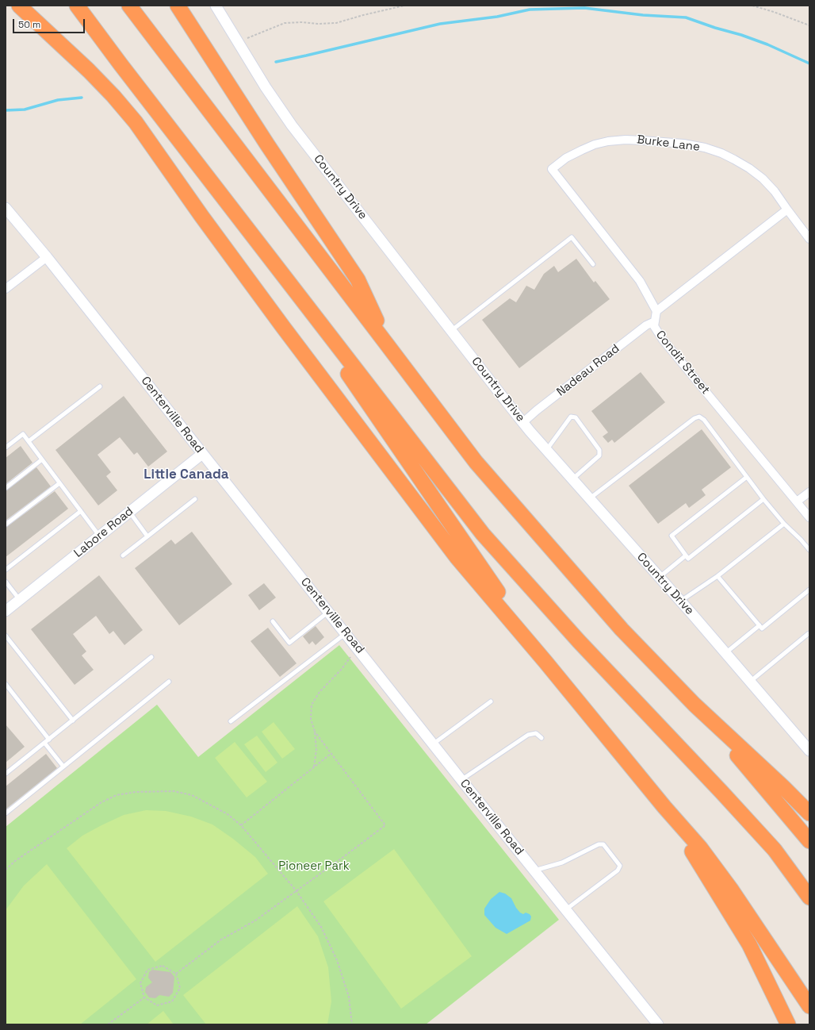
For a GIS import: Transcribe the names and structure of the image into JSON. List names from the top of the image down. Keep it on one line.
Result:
{"streets":{"street":["Burke Lane","Country Drive","Condit Street","Nadeau Road","Centerville Road","Labore Road"]},"crossings":[["Burke Lane","Condit Street"],["Country Drive","Nadeau Road"],["Condit Street","Nadeau Road"],["Centerville Road","Labore Road"]],"districts":["Little Canada"],"parks":["Pioneer Park"],"scale_bar":"50 m"}
